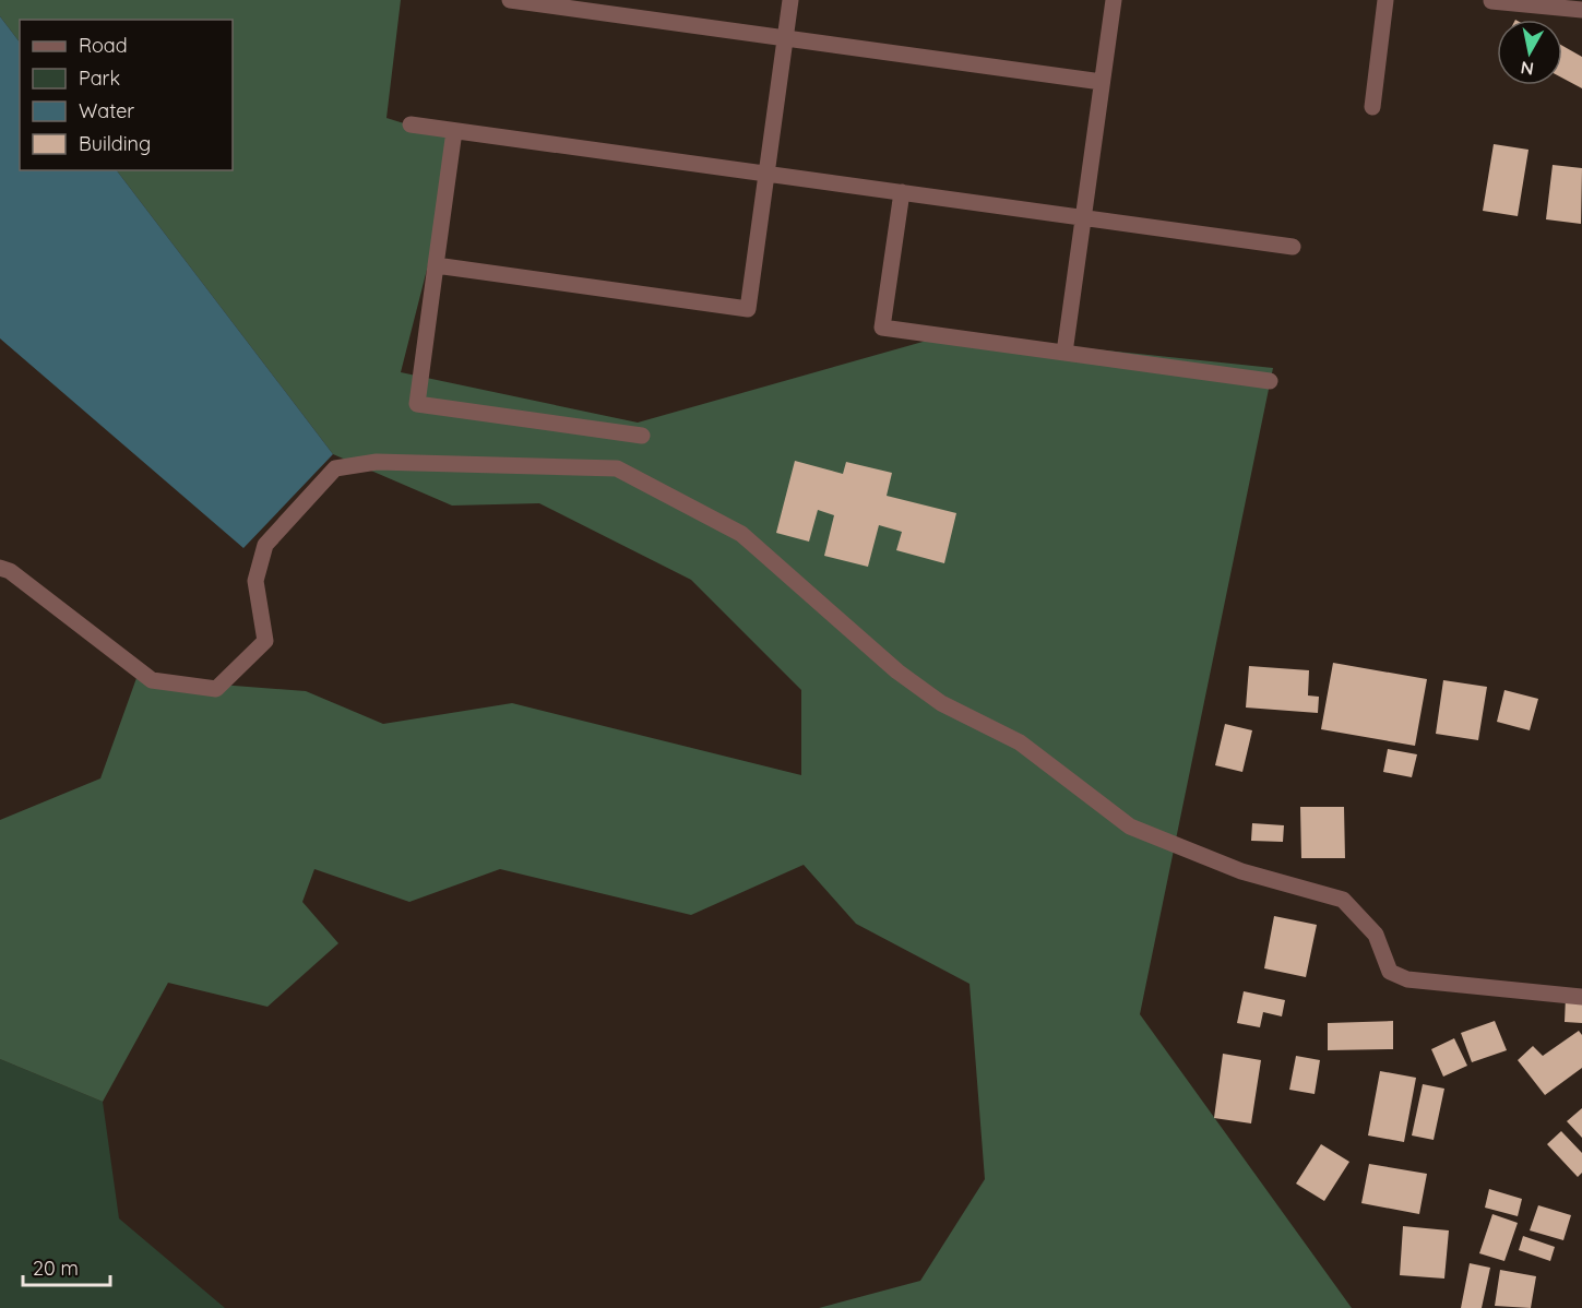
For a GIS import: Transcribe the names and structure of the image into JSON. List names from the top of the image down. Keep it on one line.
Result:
{"legend":["Road","Park","Water","Building"],"scale_bar":"20 m","north":"bottom"}
